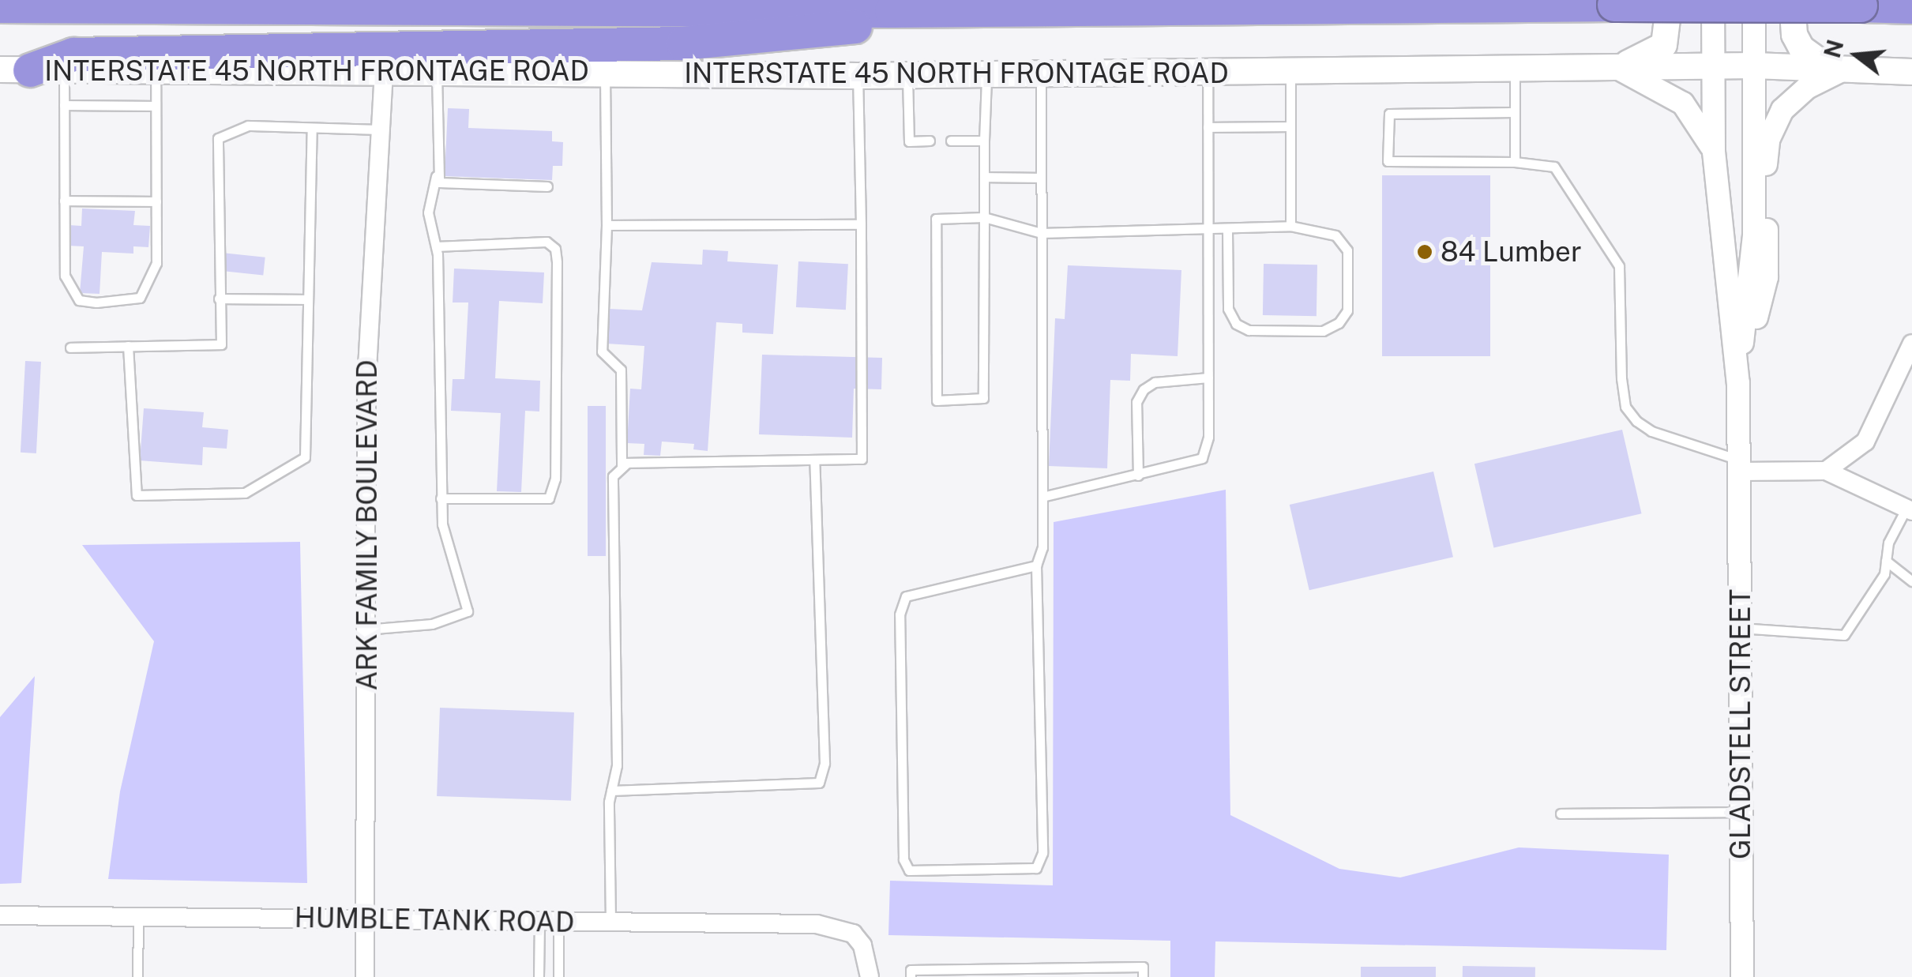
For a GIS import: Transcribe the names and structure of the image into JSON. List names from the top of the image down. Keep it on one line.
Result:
{"streets":{"main road":["INTERSTATE 45 NORTH FRONTAGE ROAD"],"street":["ARK FAMILY BOULEVARD","GLADSTELL STREET","HUMBLE TANK ROAD"]},"crossings":[["INTERSTATE 45 NORTH FRONTAGE ROAD","ARK FAMILY BOULEVARD"],["INTERSTATE 45 NORTH FRONTAGE ROAD","GLADSTELL STREET"],["ARK FAMILY BOULEVARD","HUMBLE TANK ROAD"]],"places":["84 Lumber"],"north":"left"}
